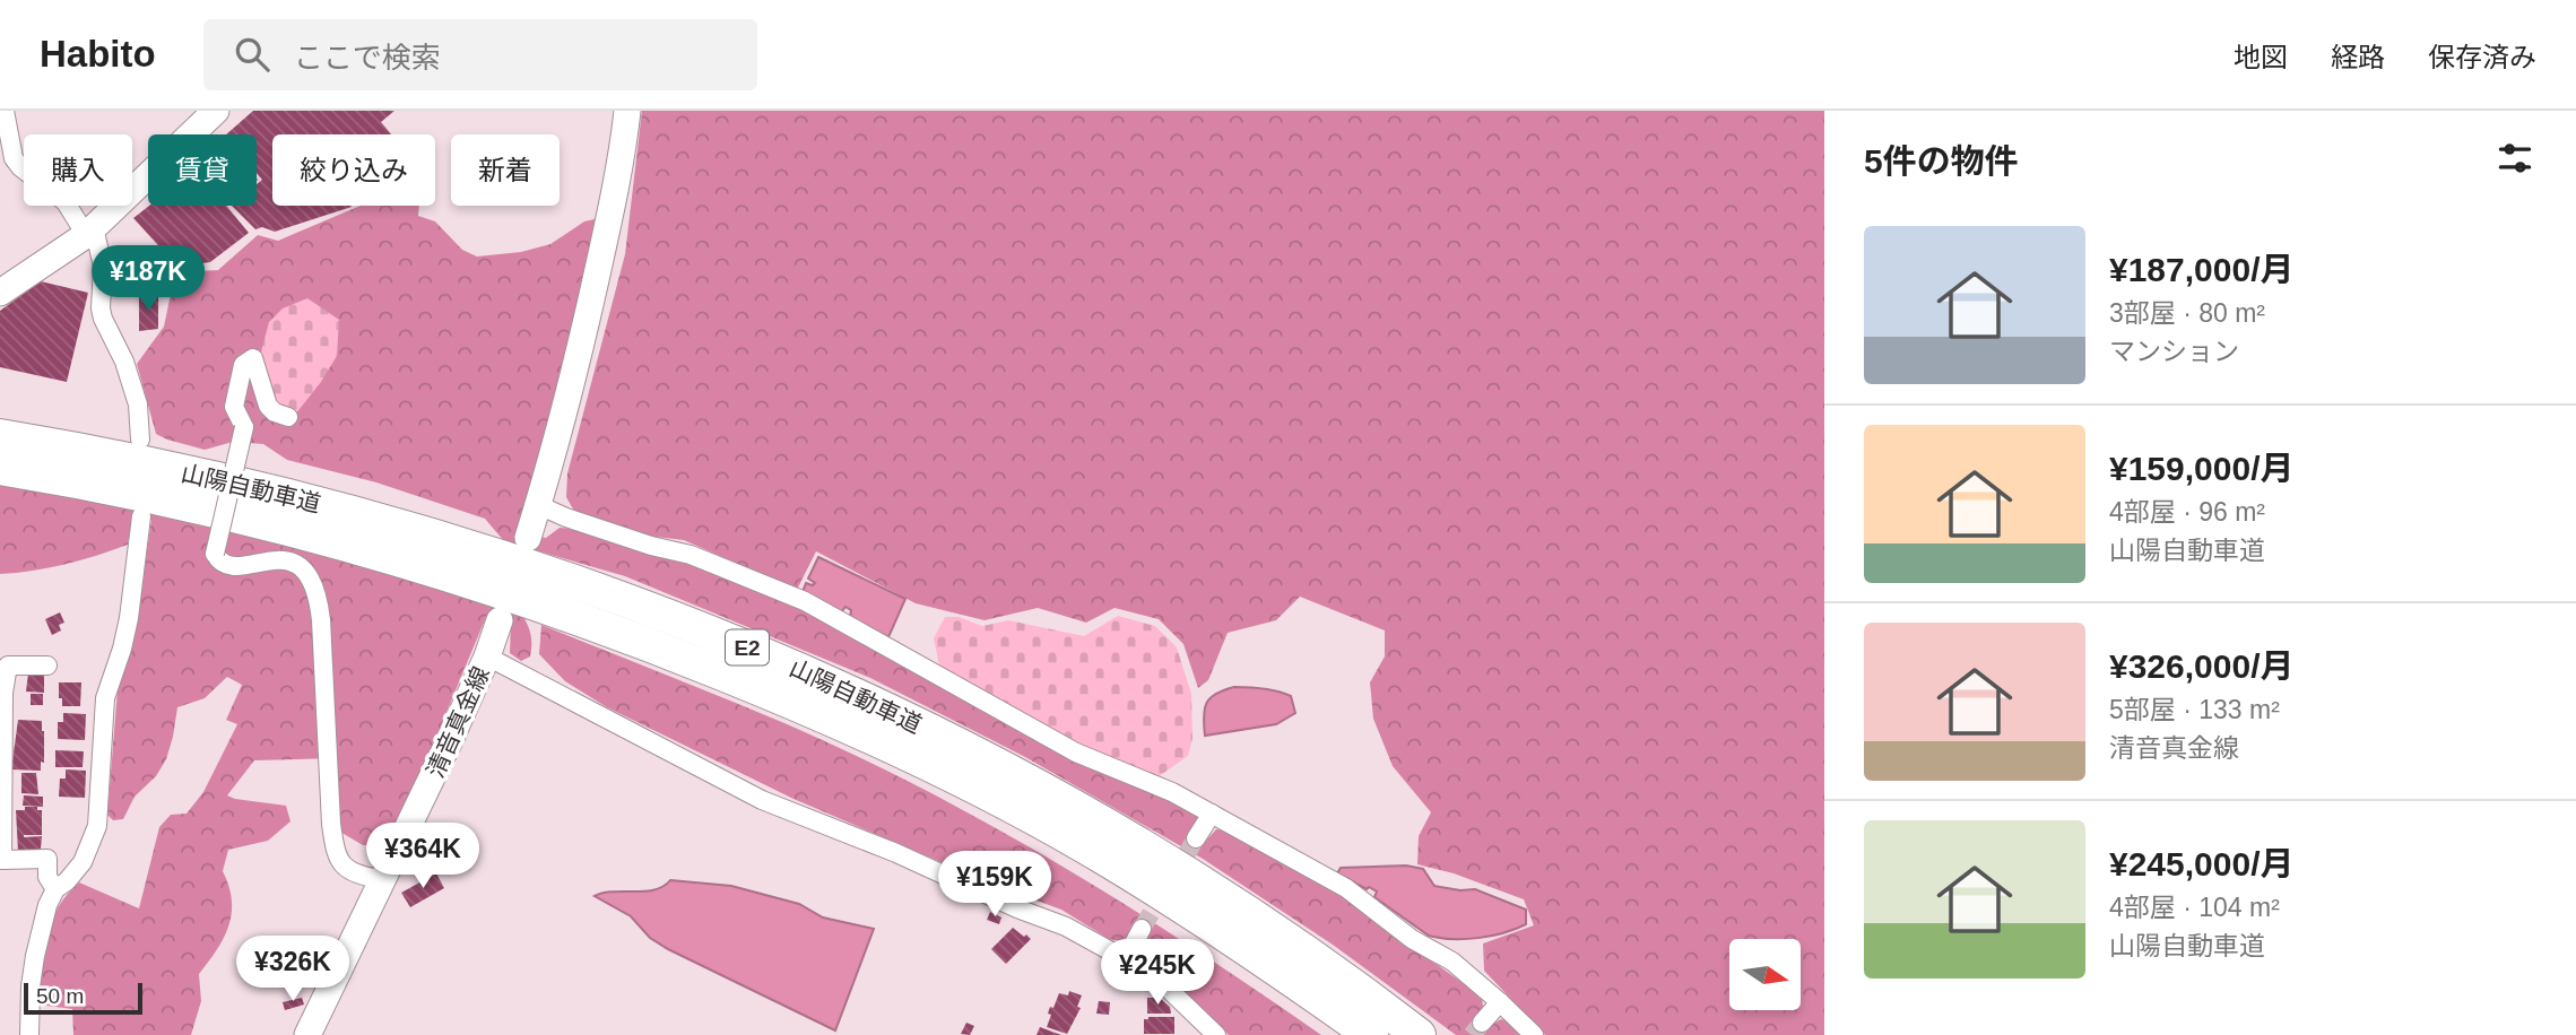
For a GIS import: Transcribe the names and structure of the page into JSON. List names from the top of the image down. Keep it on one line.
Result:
{"streets":{"highway":["山陽自動車道","E2"],"main road":["清音真金線"]},"scale_bar":"50 m","north":"right","page":{"header":"Habito","search":"ここで検索","nav":["地図","経路","保存済み"],"heading":"5件の物件","chip":["購入","賃貸","絞り込み","新着"],"list":[{"name":"¥187,000/月","note":"3部屋 · 80 m² · マンション"},{"name":"¥159,000/月","note":"4部屋 · 96 m² · 山陽自動車道"},{"name":"¥326,000/月","note":"5部屋 · 133 m² · 清音真金線"},{"name":"¥245,000/月","note":"4部屋 · 104 m² · 山陽自動車道"}],"price":["¥187K","¥364K","¥159K","¥326K","¥245K"],"scale":"50 m"}}
